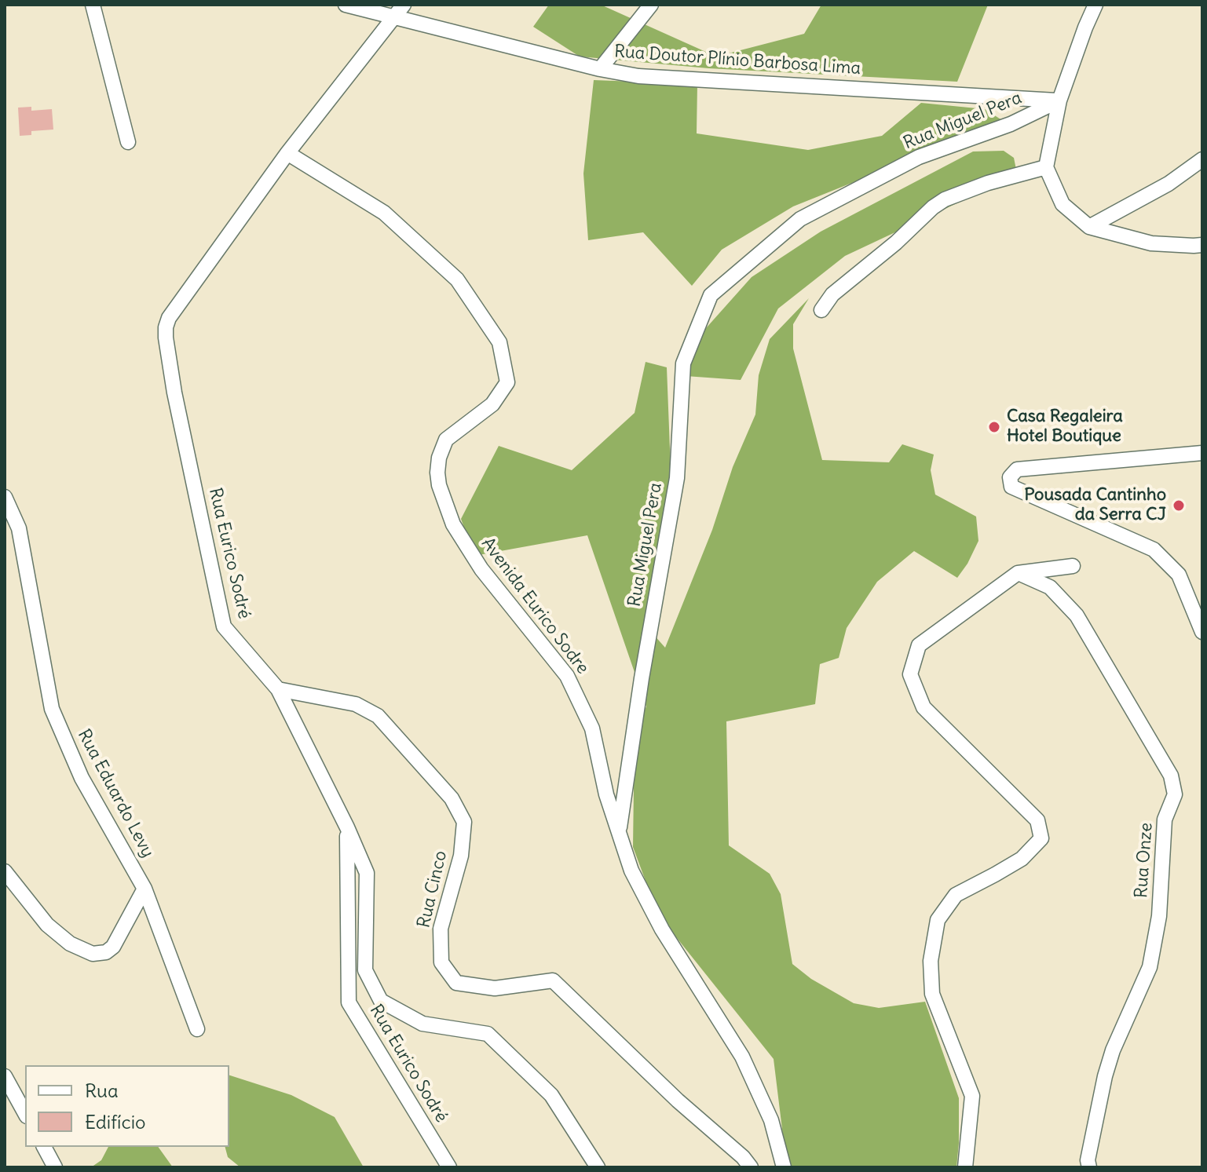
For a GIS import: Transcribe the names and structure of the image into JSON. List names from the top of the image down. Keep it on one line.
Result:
{"streets":{"street":["Rua Doutor Plínio Barbosa Lima","Rua Miguel Pera","Rua Eurico Sodré","Avenida Eurico Sodre","Rua Eduardo Levy","Rua Onze","Rua Cinco"]},"crossings":[["Rua Doutor Plínio Barbosa Lima","Rua Miguel Pera"],["Rua Doutor Plínio Barbosa Lima","Rua Eurico Sodré"],["Rua Miguel Pera","Avenida Eurico Sodre"],["Rua Eurico Sodré","Avenida Eurico Sodre"],["Rua Eurico Sodré","Rua Cinco"]],"places":["Casa Regaleira Hotel Boutique","Pousada Cantinho da Serra CJ"],"legend":["Rua","Edifício"]}
